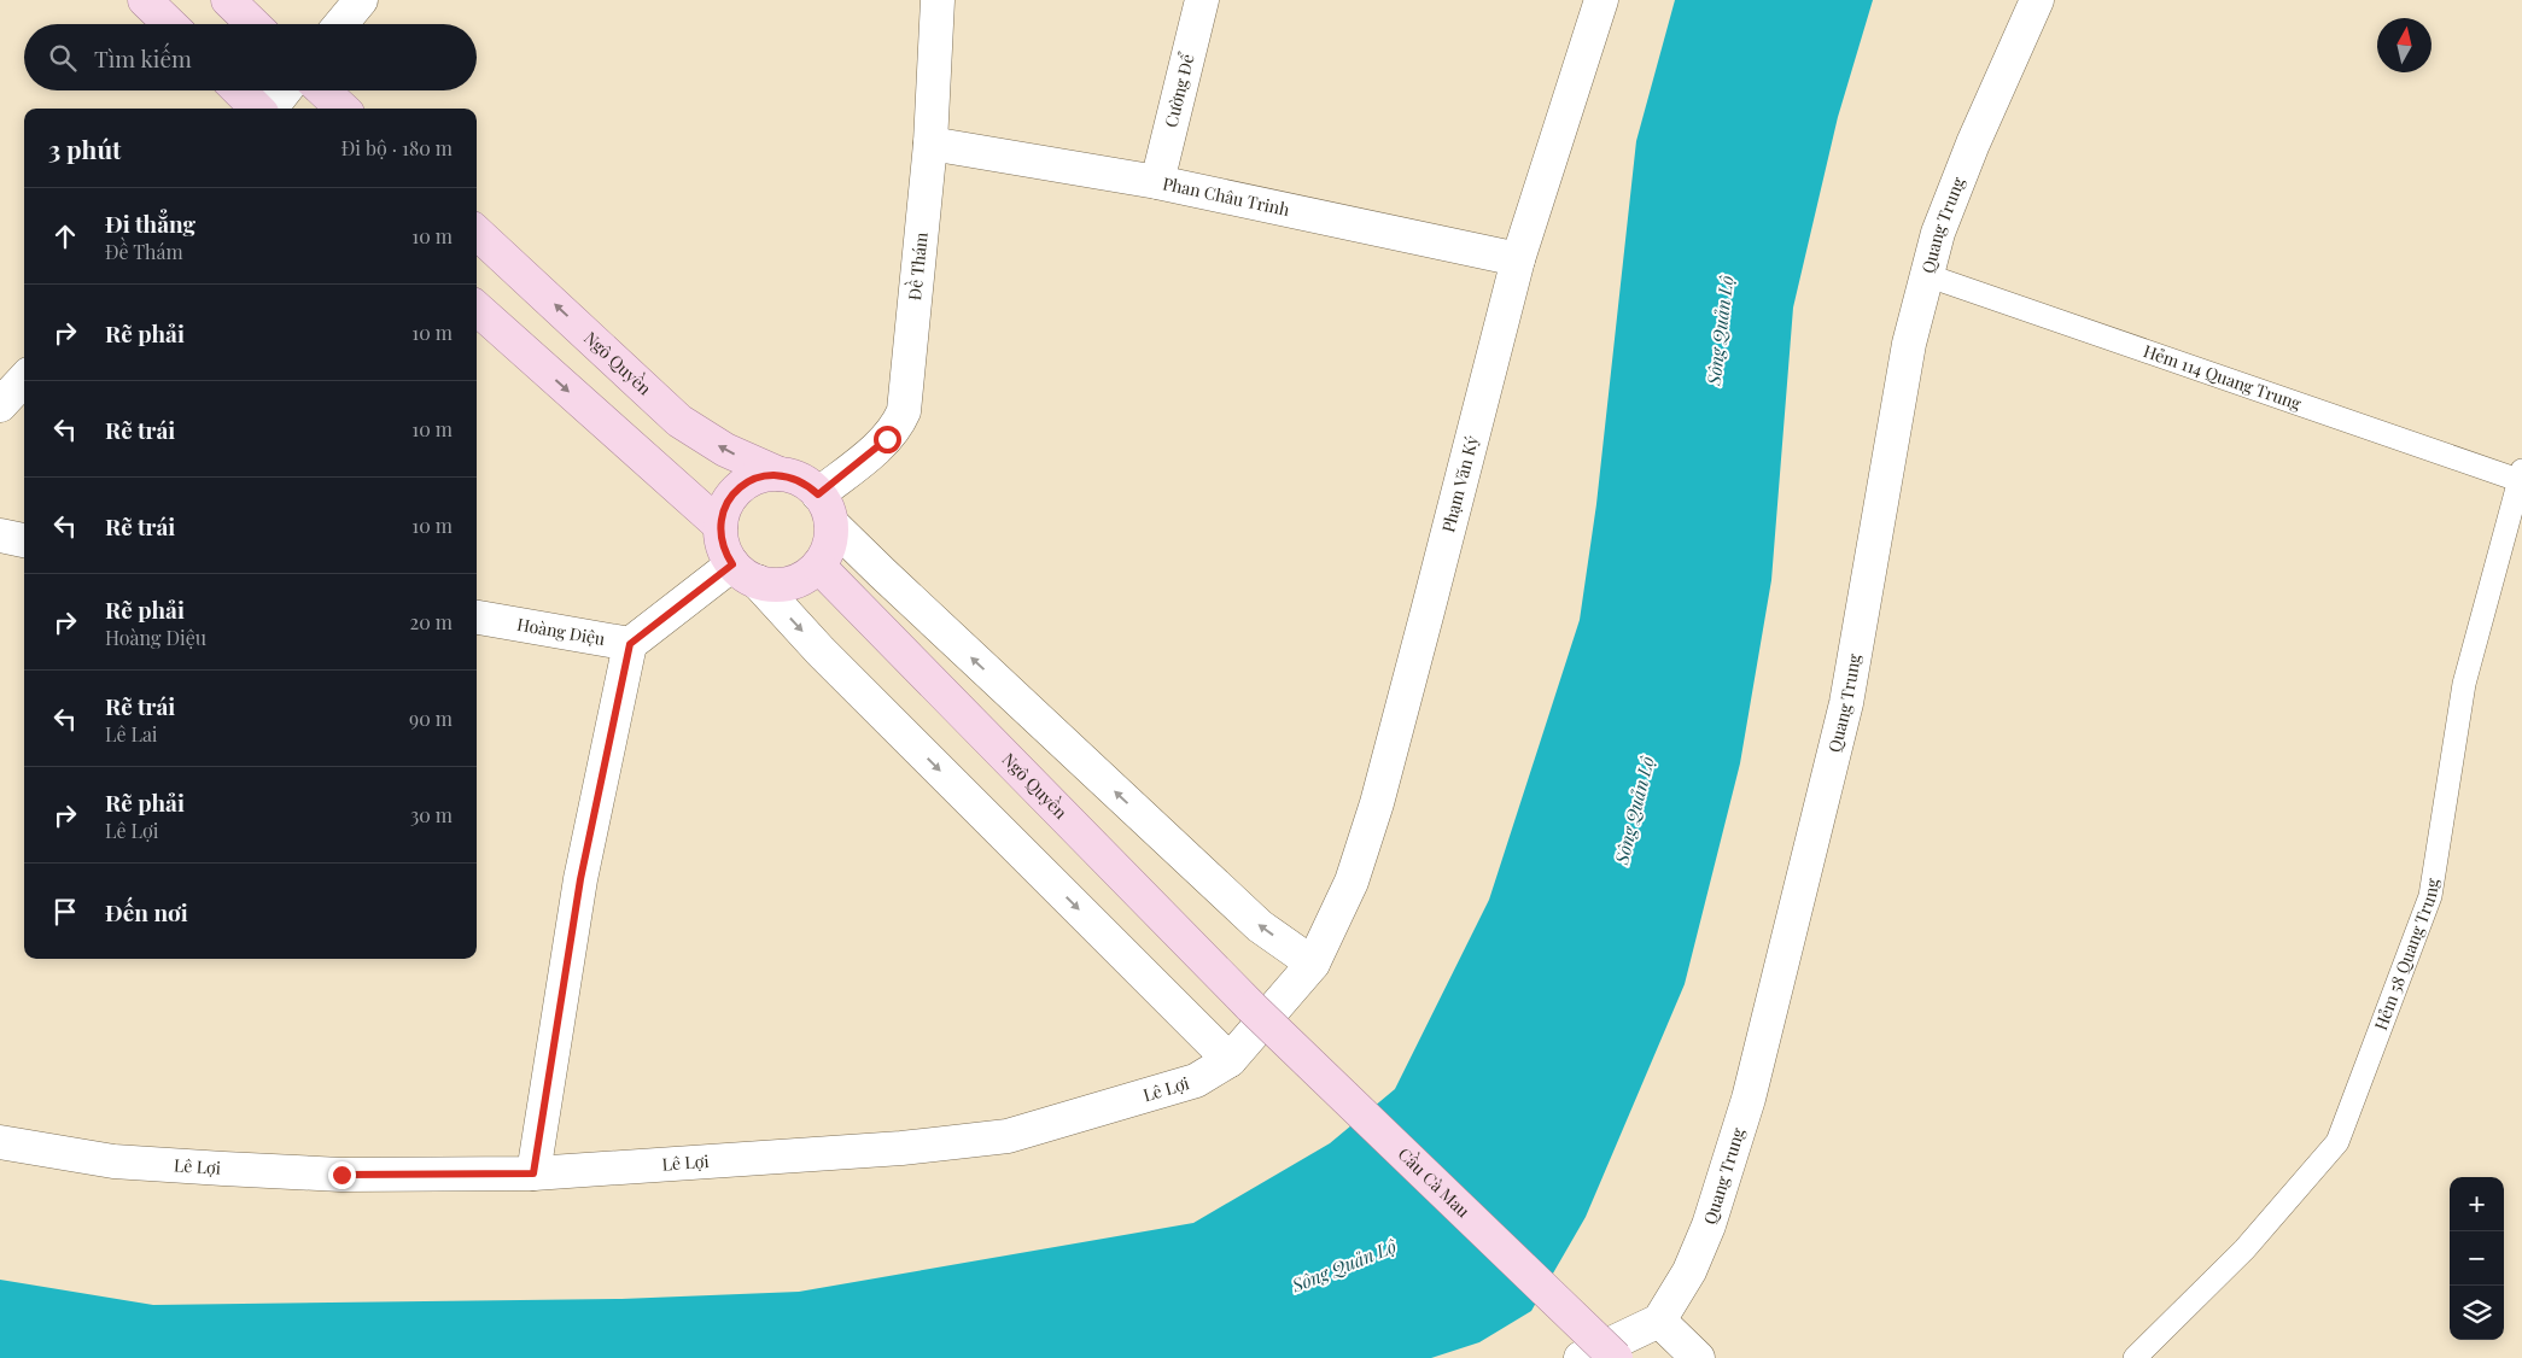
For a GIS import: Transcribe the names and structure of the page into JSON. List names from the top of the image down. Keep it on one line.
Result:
{"streets":{"main road":["Ngô Quyền","Cầu Cà Mau"],"street":["Cường Để","Phan Châu Trinh","Quang Trung","Đề Thám","Phạm Văn Ký","Hoàng Diệu","Lê Lợi"],"lane":["Hẻm 114 Quang Trung","Hẻm 58 Quang Trung"]},"crossings":[["Cường Để","Phan Châu Trinh"],["Phan Châu Trinh","Đề Thám"],["Phan Châu Trinh","Phạm Văn Ký"],["Quang Trung","Hẻm 114 Quang Trung"],["Đề Thám","Ngô Quyền"],["Đề Thám","Hoàng Diệu"],["Ngô Quyền","Hoàng Diệu"],["Ngô Quyền","Cầu Cà Mau"],["Hẻm 114 Quang Trung","Hẻm 58 Quang Trung"],["Phạm Văn Ký","Lê Lợi"]],"water":["Sông Quản Lộ"],"north":"top","page":{"search":"Tìm kiếm","heading":["3 phút","Đi bộ · 180 m"],"list":[["Đi thẳng","Đề Thám","10 m"],["Rẽ phải","10 m"],["Rẽ trái","10 m"],["Rẽ trái","10 m"],["Rẽ phải","Hoàng Diệu","20 m"],["Rẽ trái","Lê Lai","90 m"],["Rẽ phải","Lê Lợi","30 m"],"Đến nơi"],"map_buttons":["+","−"]}}
